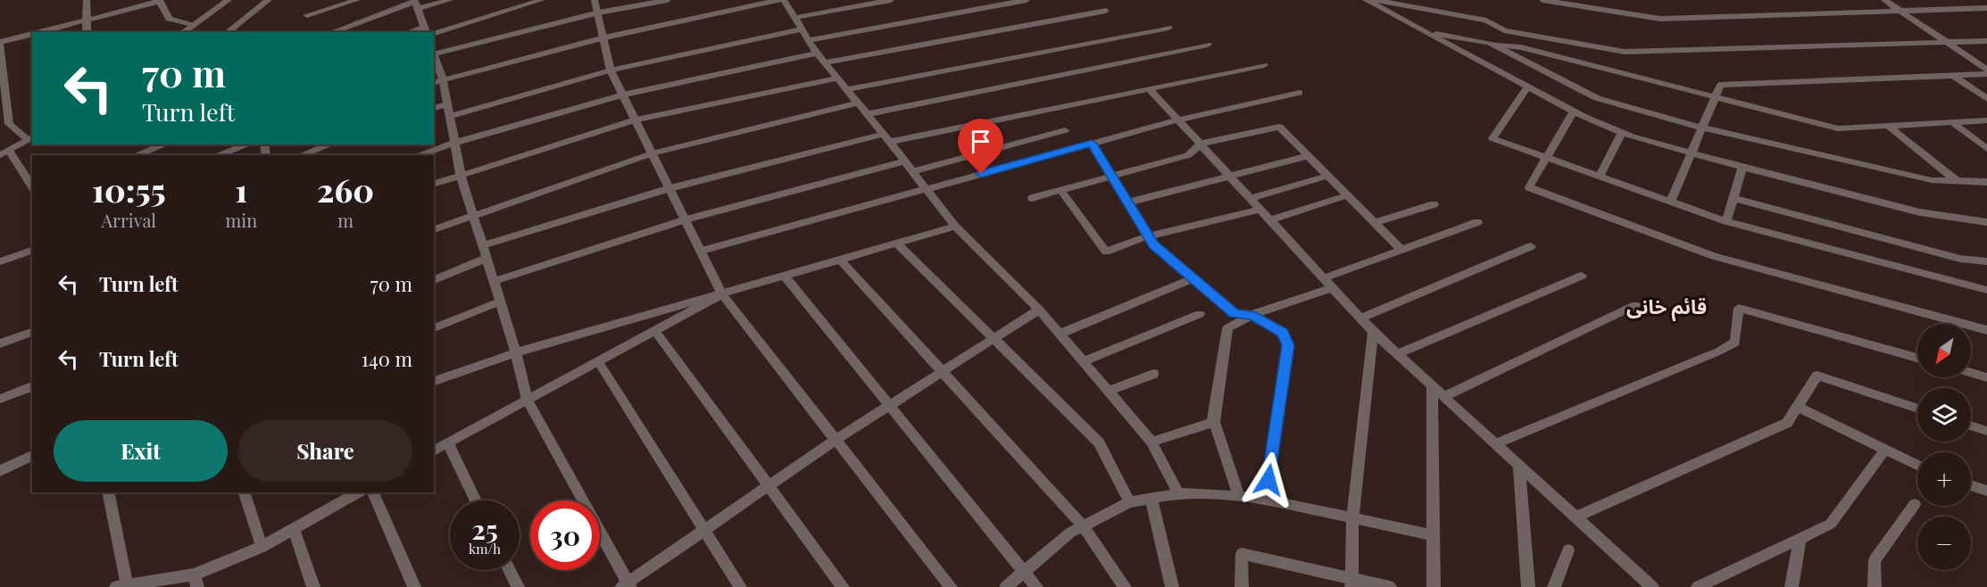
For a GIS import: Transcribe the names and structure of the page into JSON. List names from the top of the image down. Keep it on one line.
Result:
{"districts":["قائم خانى"],"north":"bottom left","page":{"turn":["70 m","Turn left"],"eta":["10:55","Arrival","1","min","260","m"],"list":[{"name":"Turn left","value":"70 m"},{"name":"Turn left","value":"140 m"}],"map_buttons":["+","−"],"buttons":["Exit","Share"],"speed":"25 km/h","limit":"30"}}
